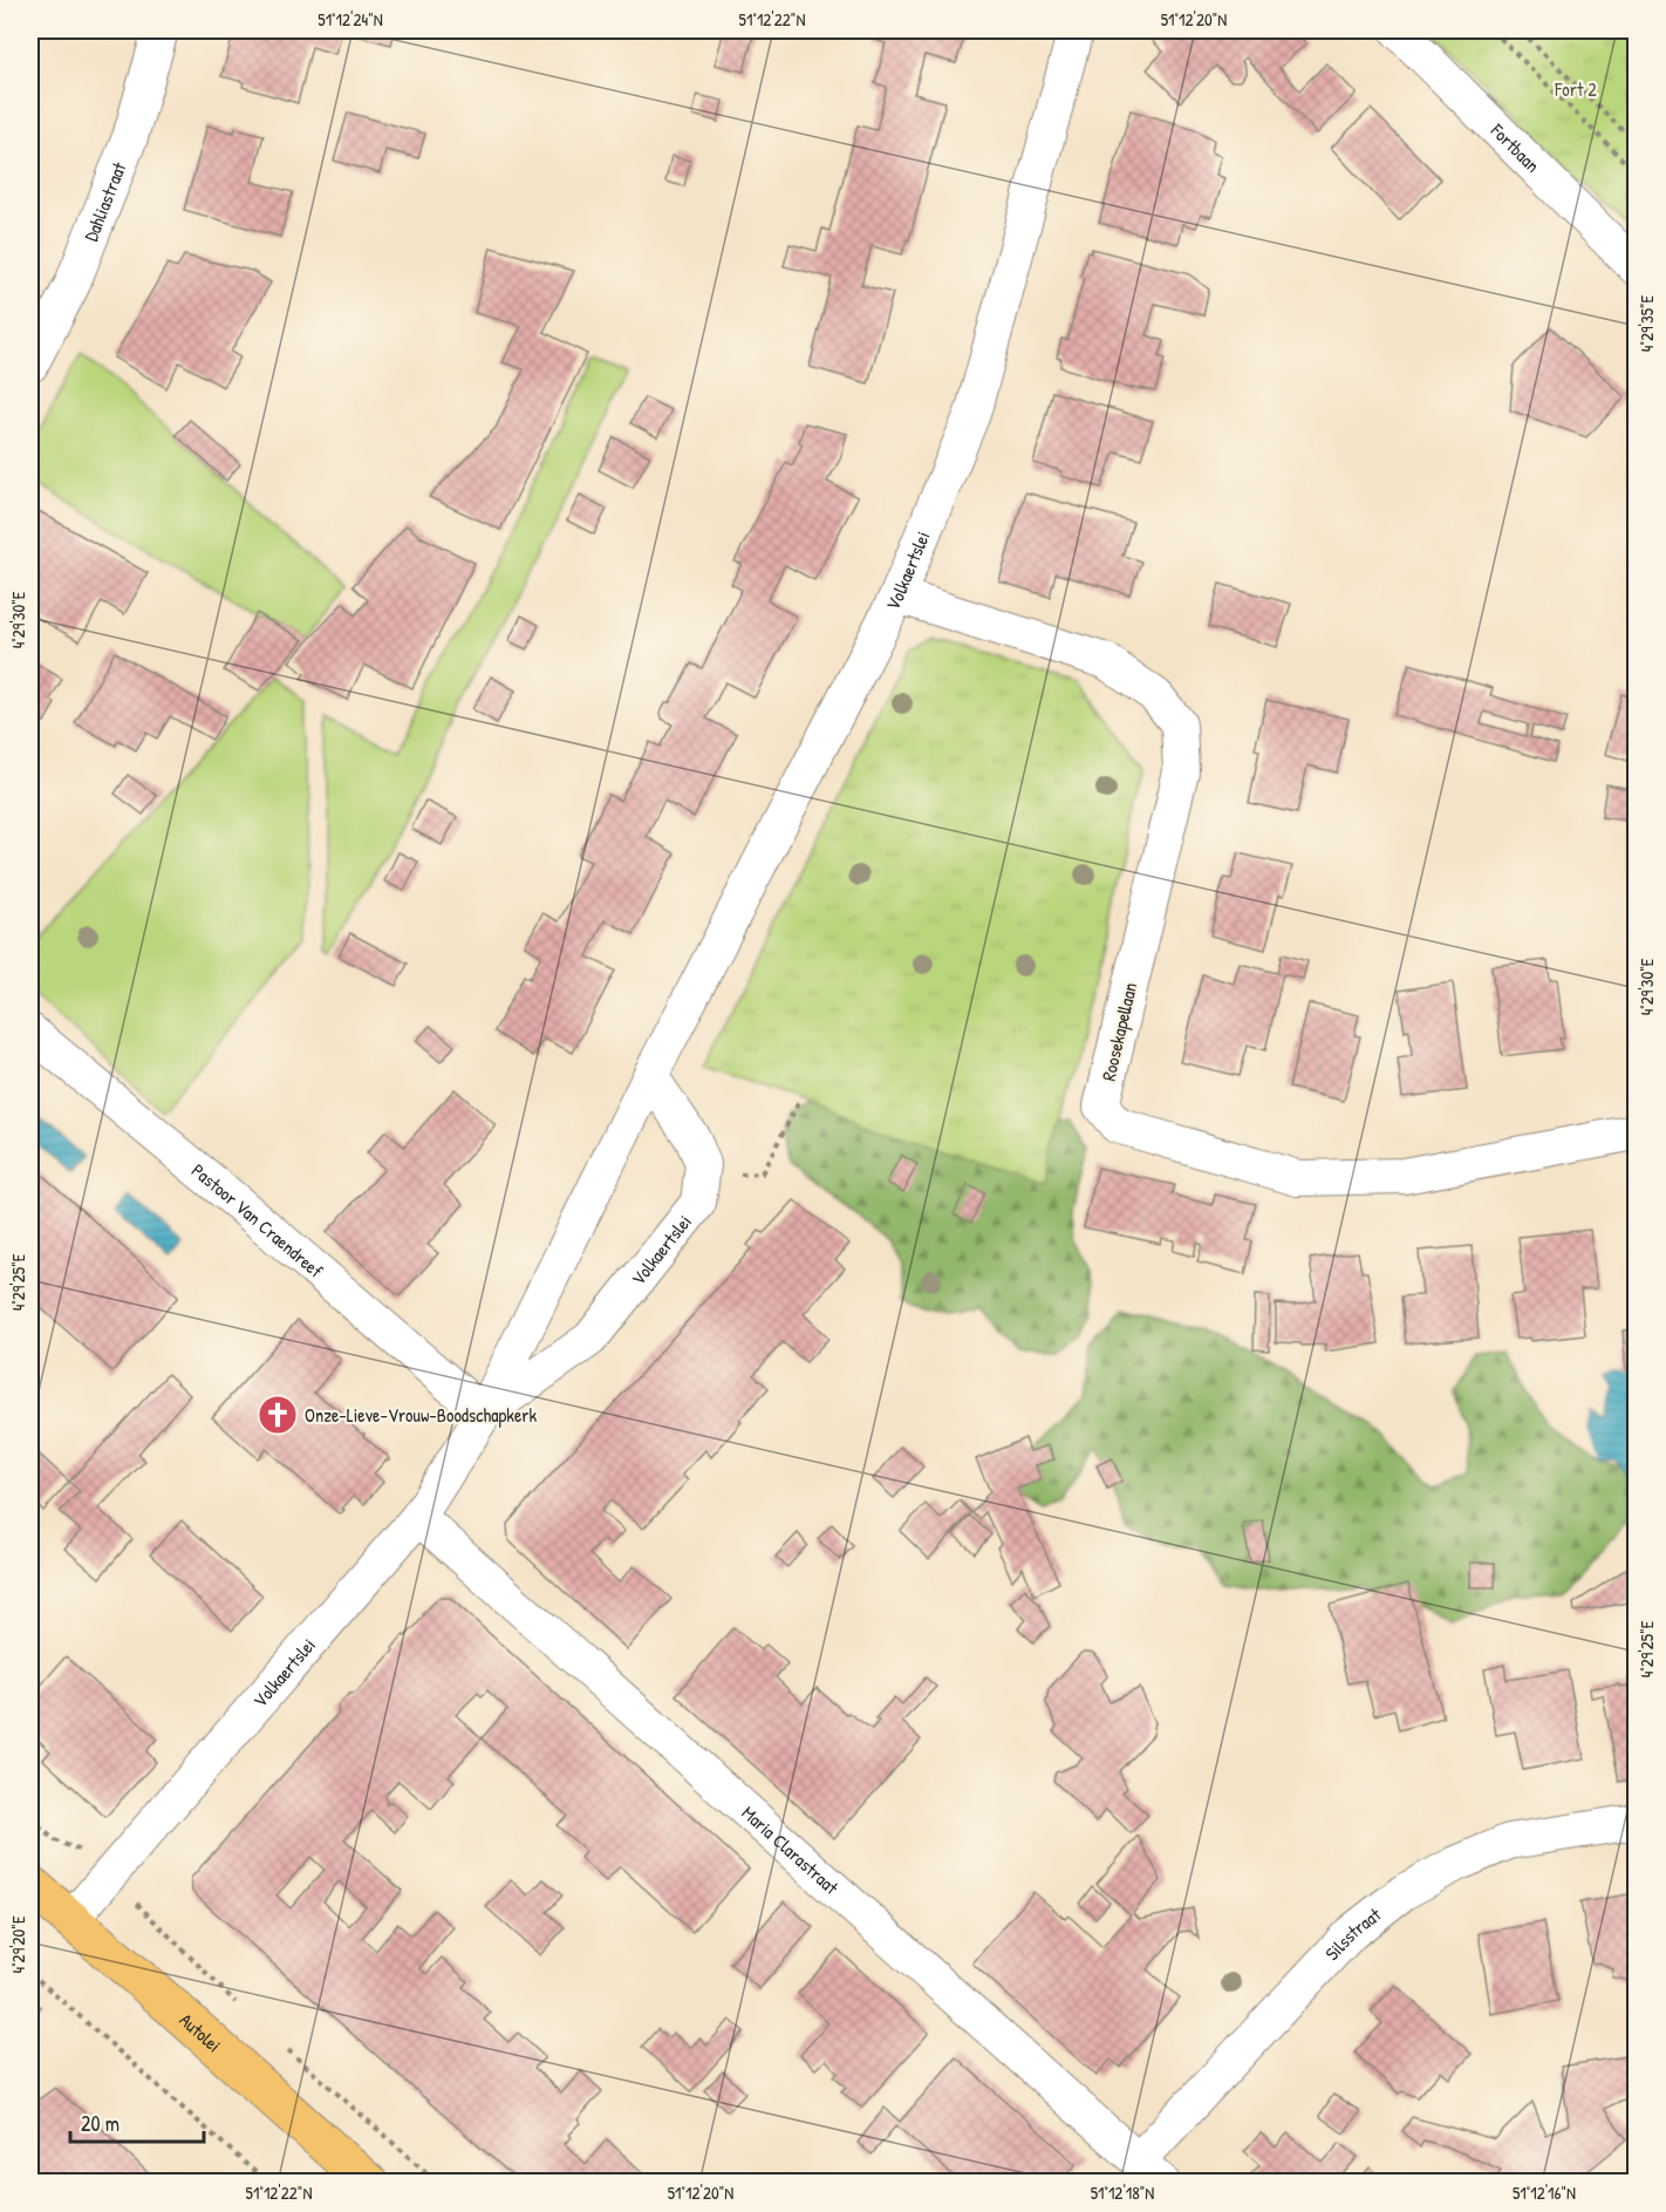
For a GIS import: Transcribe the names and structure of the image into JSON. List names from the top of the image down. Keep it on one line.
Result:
{"streets":{"main road":["Autolei"],"street":["Fortbaan","Dahliastraat","Volkaertslei","Roosekapellaan","Pastoor Van Craendreef","Maria Clarastraat","Silsstraat"]},"crossings":[["Volkaertslei","Roosekapellaan"],["Volkaertslei","Pastoor Van Craendreef"],["Volkaertslei","Maria Clarastraat"],["Volkaertslei","Autolei"],["Maria Clarastraat","Silsstraat"]],"parks":["Fort 2"],"places":{"church":["Onze-Lieve-Vrouw-Boodschapkerk"]},"scale_bar":"20 m","coordinates":["51°12'24\"N","51°12'22\"N","51°12'20\"N","4°29'35\"E","4°29'30\"E","4°29'25\"E","4°29'20\"E","51°12'18\"N","51°12'16\"N"]}
